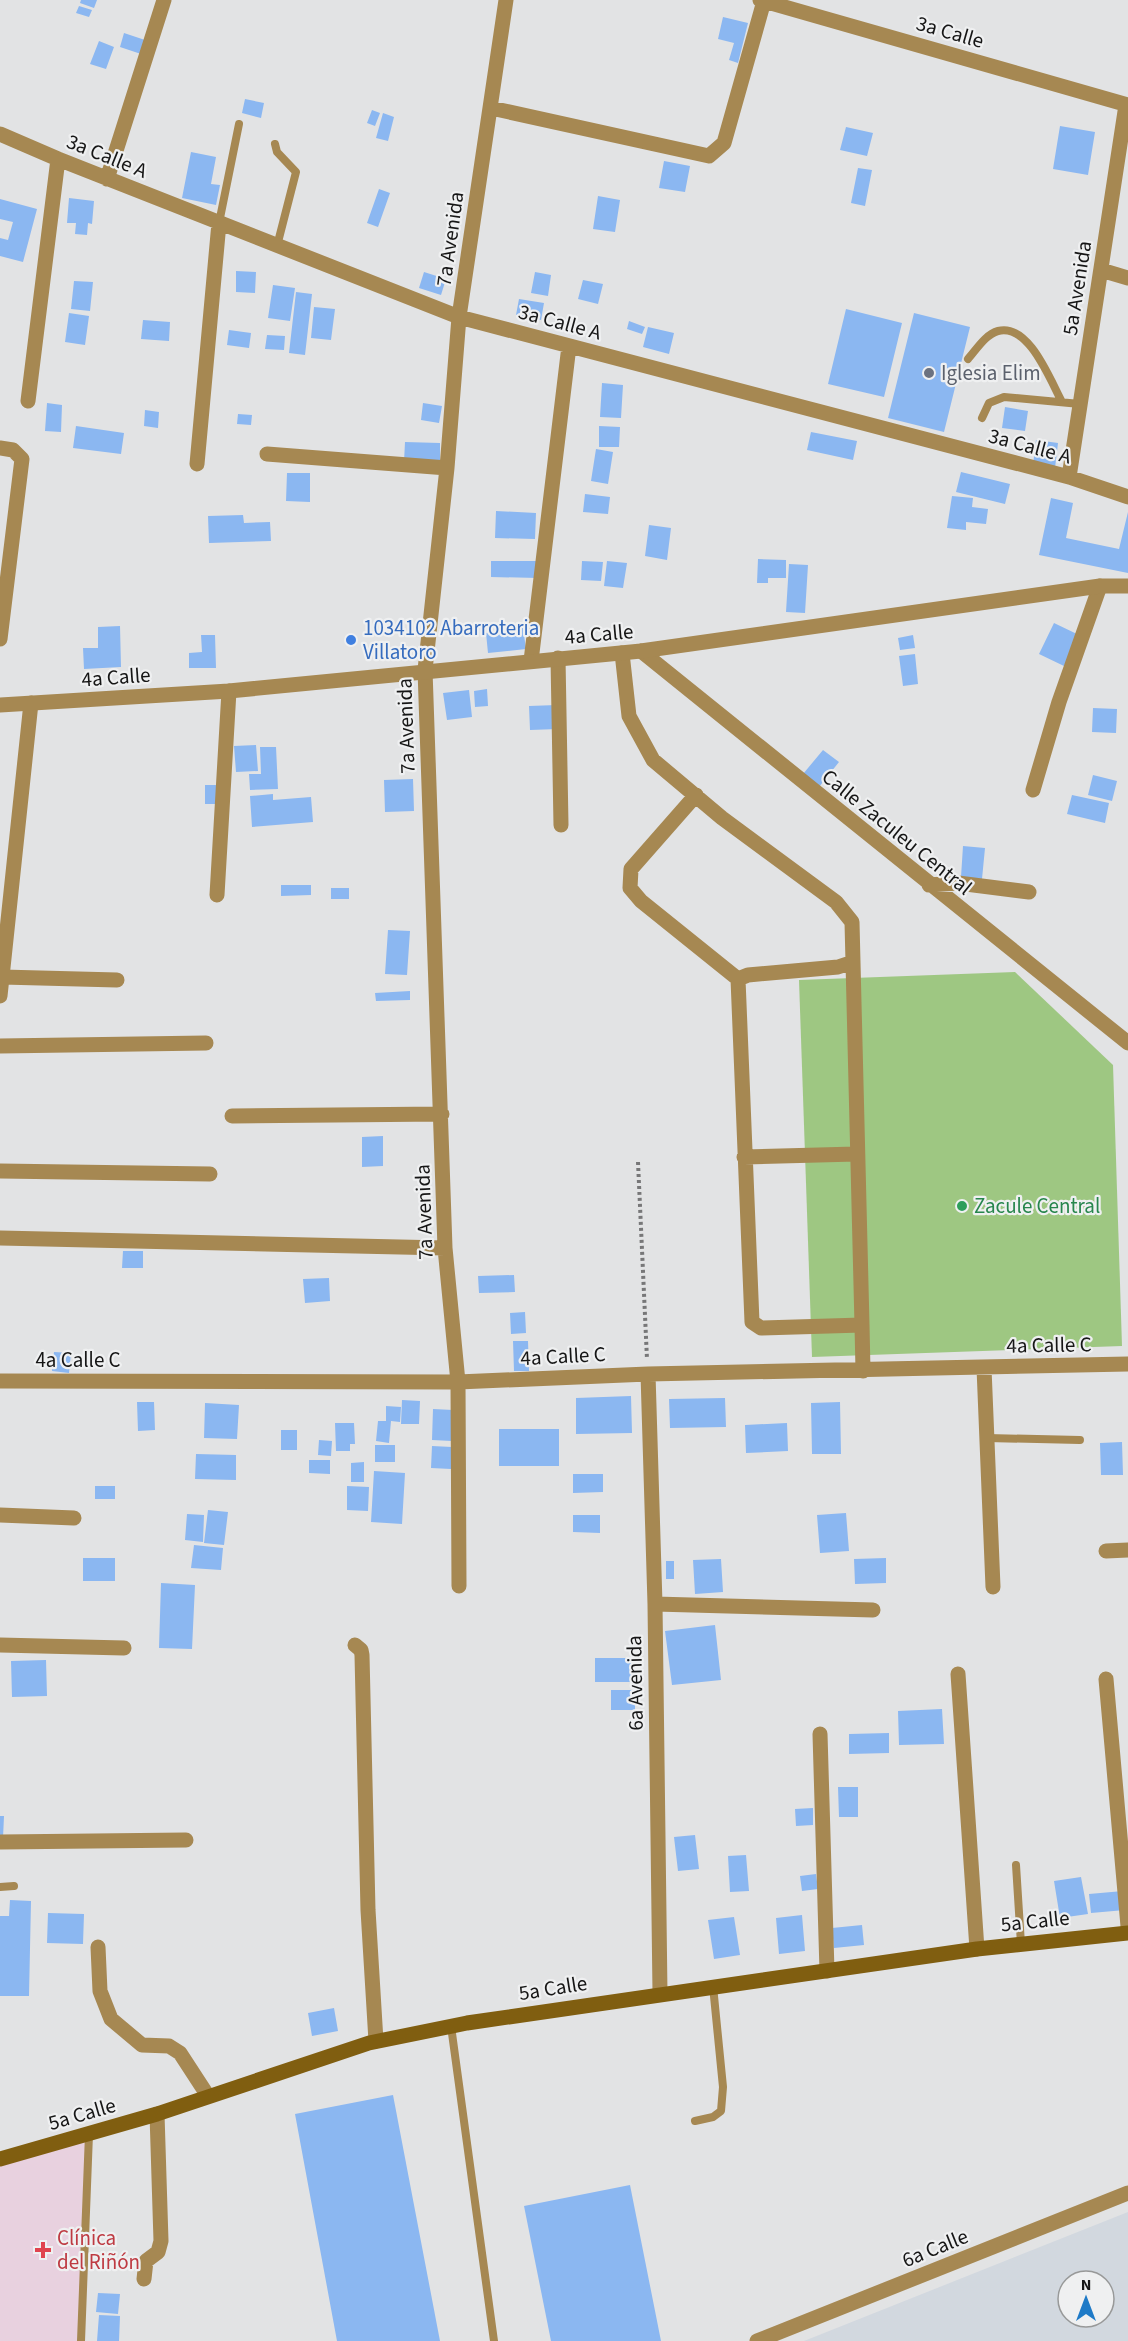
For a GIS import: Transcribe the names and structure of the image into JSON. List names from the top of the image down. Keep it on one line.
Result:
{"streets":{"main road":["5a Calle"],"street":["3a Calle","3a Calle A","7a Avenida","5a Avenida","4a Calle","Calle Zaculeu Central","4a Calle C","6a Avenida","6a Calle"]},"crossings":[["3a Calle","5a Avenida"],["3a Calle A","7a Avenida"],["3a Calle A","5a Avenida"],["7a Avenida","4a Calle"],["7a Avenida","4a Calle C"],["4a Calle","Calle Zaculeu Central"],["4a Calle C","6a Avenida"],["6a Avenida","5a Calle"]],"places":{"other":["Iglesia Elim","1034102 Abarroteria Villatoro","Zacule Central"],"health":["Clínica del Riñón"]},"north":"top"}
